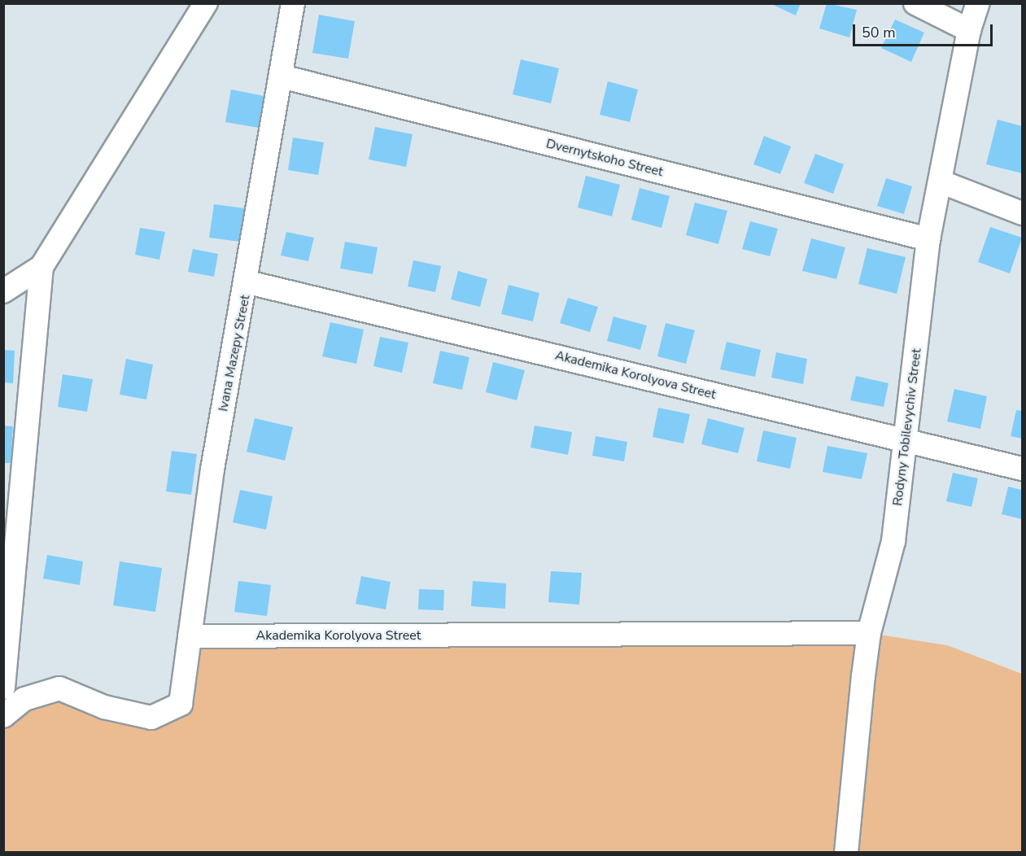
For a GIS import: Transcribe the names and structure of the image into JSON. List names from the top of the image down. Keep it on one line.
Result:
{"streets":{"street":["Dvernytskoho Street","Ivana Mazepy Street","Akademika Korolyova Street","Rodyny Tobilevychiv Street"]},"crossings":[["Dvernytskoho Street","Ivana Mazepy Street"],["Dvernytskoho Street","Rodyny Tobilevychiv Street"],["Ivana Mazepy Street","Akademika Korolyova Street"],["Akademika Korolyova Street","Rodyny Tobilevychiv Street"]],"scale_bar":"50 m"}
